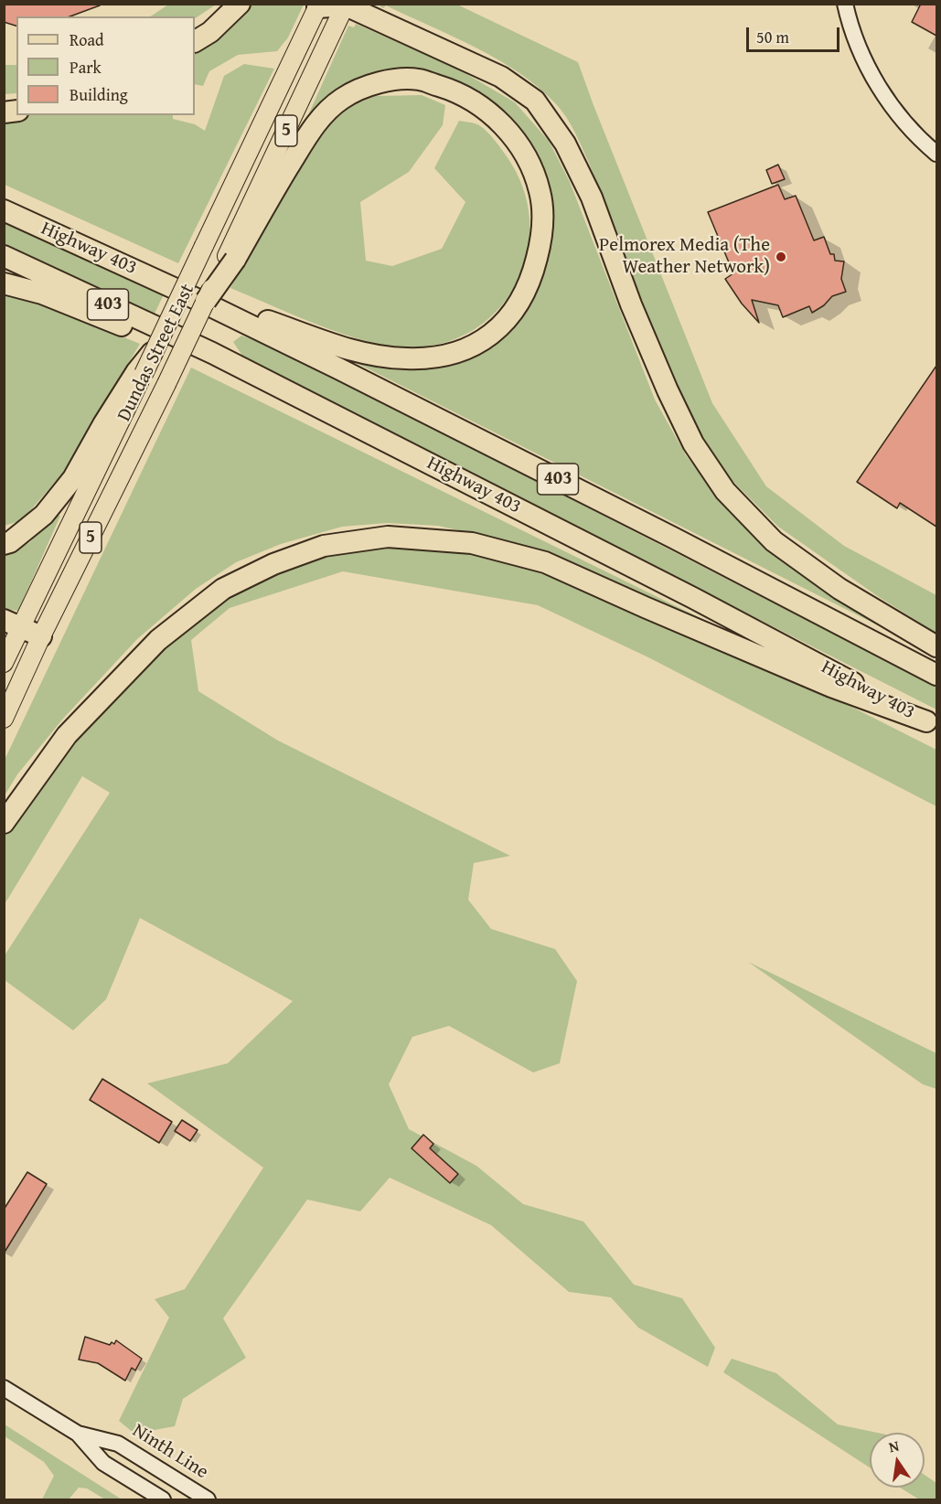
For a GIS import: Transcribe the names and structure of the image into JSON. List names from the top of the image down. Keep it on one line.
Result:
{"streets":{"highway":["Highway 403","403"],"main road":["5","Dundas Street East","Ninth Line"]},"places":["Pelmorex Media (The Weather Network)"],"legend":["Road","Park","Building"],"scale_bar":"50 m","north":"top"}
